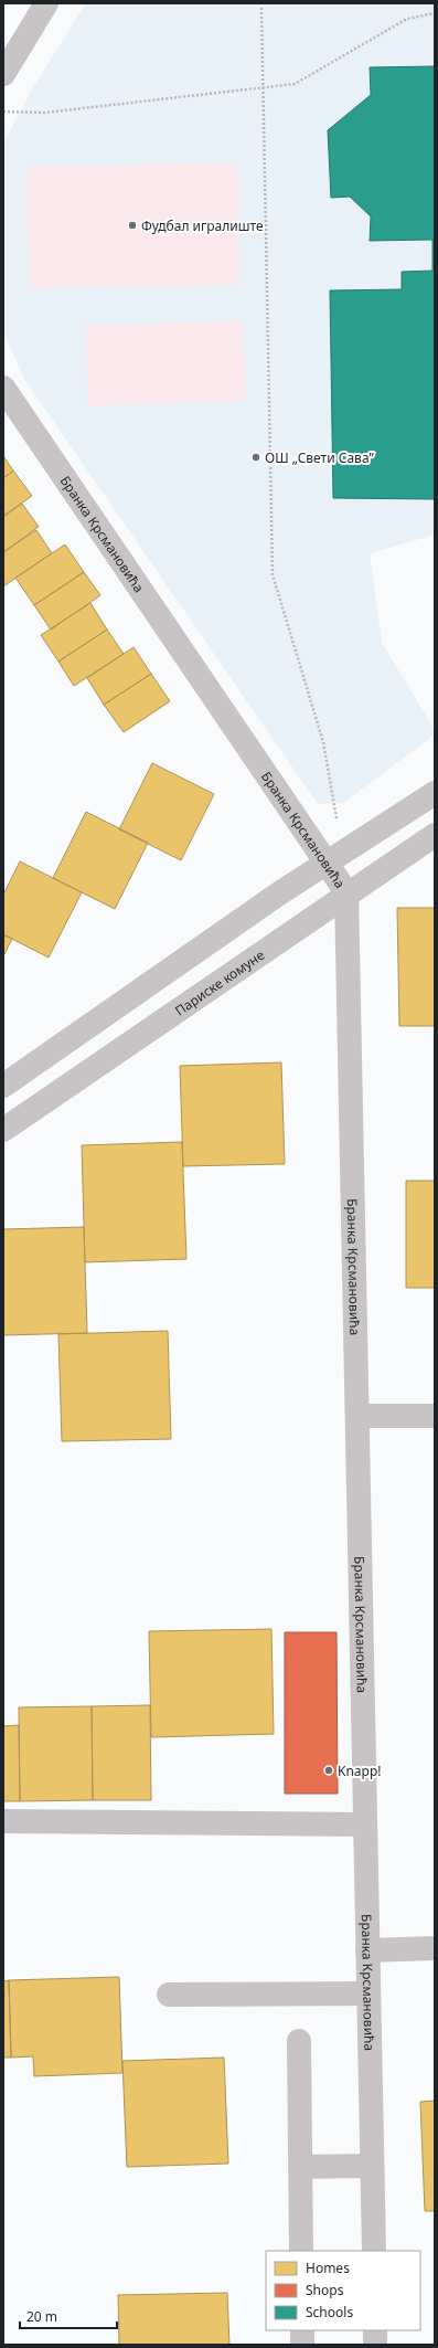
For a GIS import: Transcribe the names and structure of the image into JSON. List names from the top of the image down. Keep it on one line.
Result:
{"streets":{"street":["Бранка Крсмановића","Париске комуне"]},"crossings":[["Бранка Крсмановића","Париске комуне"]],"places":["Фудбал игралиште","ОШ „Свети Сава”","Knapp!"],"legend":["Homes","Shops","Schools"],"scale_bar":"20 m"}
